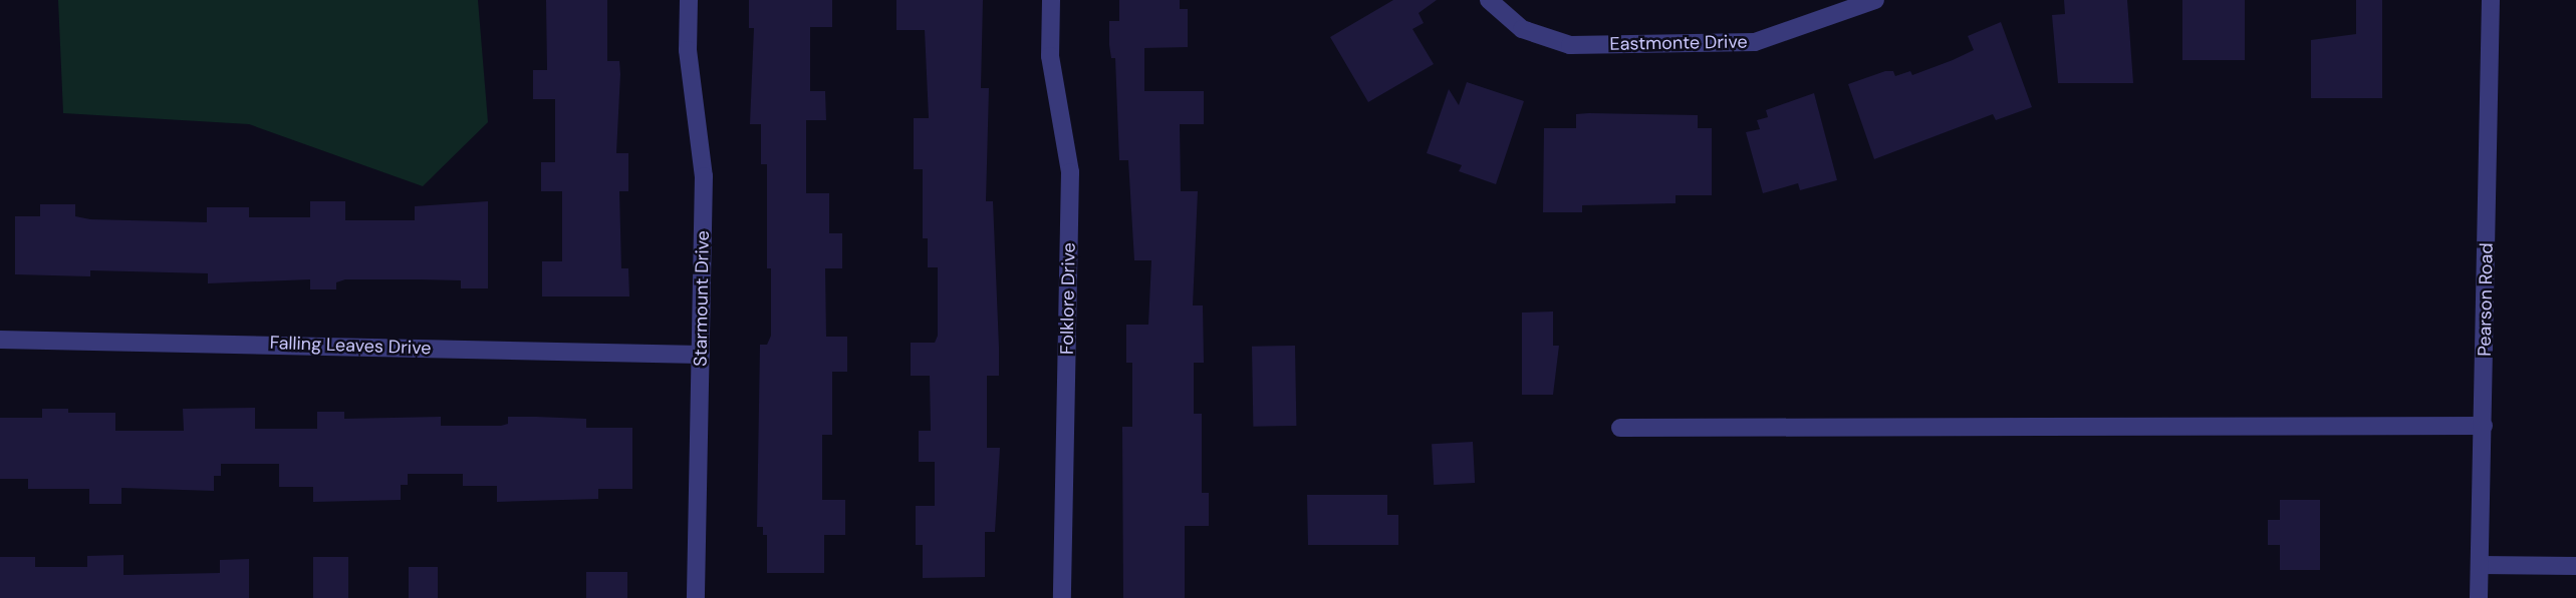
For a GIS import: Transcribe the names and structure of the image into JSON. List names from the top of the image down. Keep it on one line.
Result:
{"streets":{"street":["Eastmonte Drive","Starmount Drive","Folklore Drive","Pearson Road","Falling Leaves Drive"]},"crossings":[["Starmount Drive","Falling Leaves Drive"]]}
